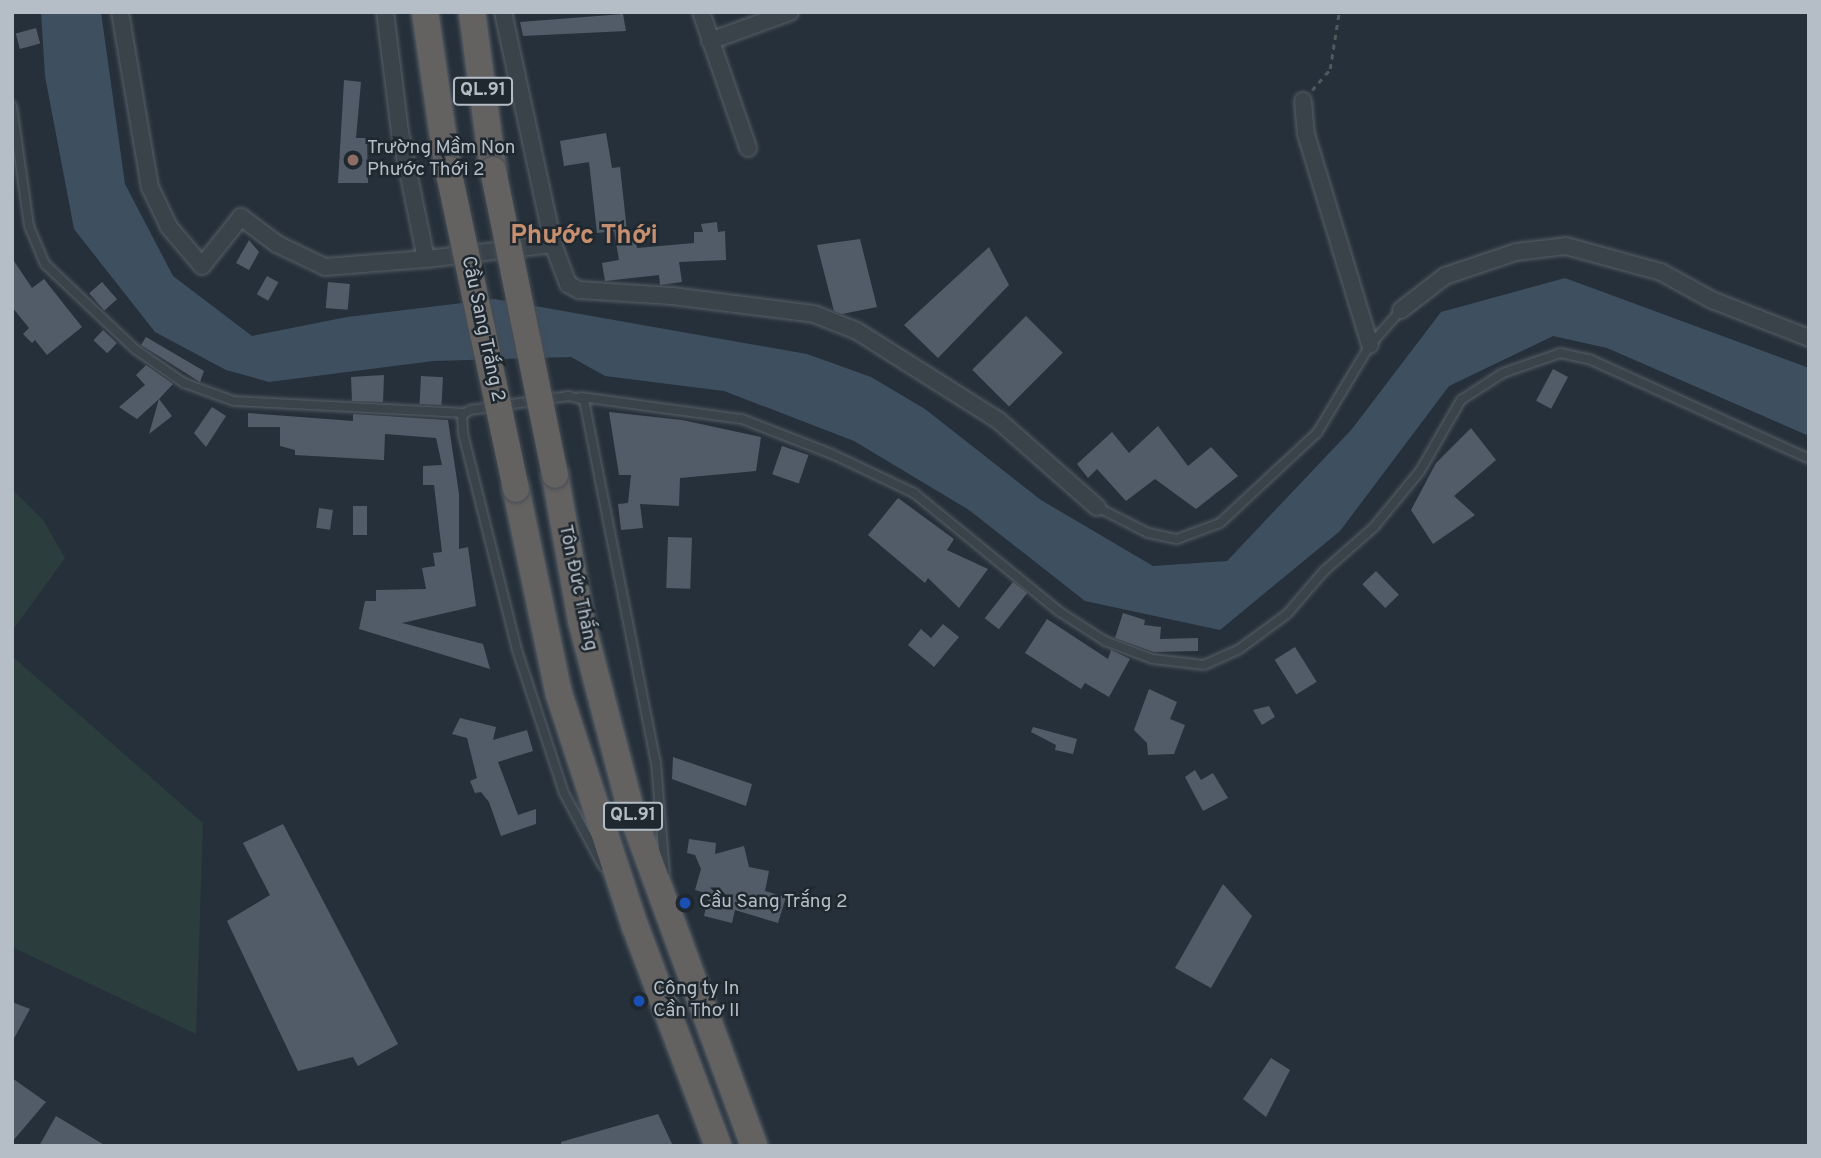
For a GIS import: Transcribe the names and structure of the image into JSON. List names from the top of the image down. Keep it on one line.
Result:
{"streets":{"highway":["QL.91","Cầu Sang Trắng 2","Tôn Đức Thắng"]},"crossings":[["Cầu Sang Trắng 2","Tôn Đức Thắng"]],"districts":["Phước Thới"],"places":["Trường Mầm Non Phước Thới 2","Cầu Sang Trắng 2","Công ty In Cần Thơ II"]}
